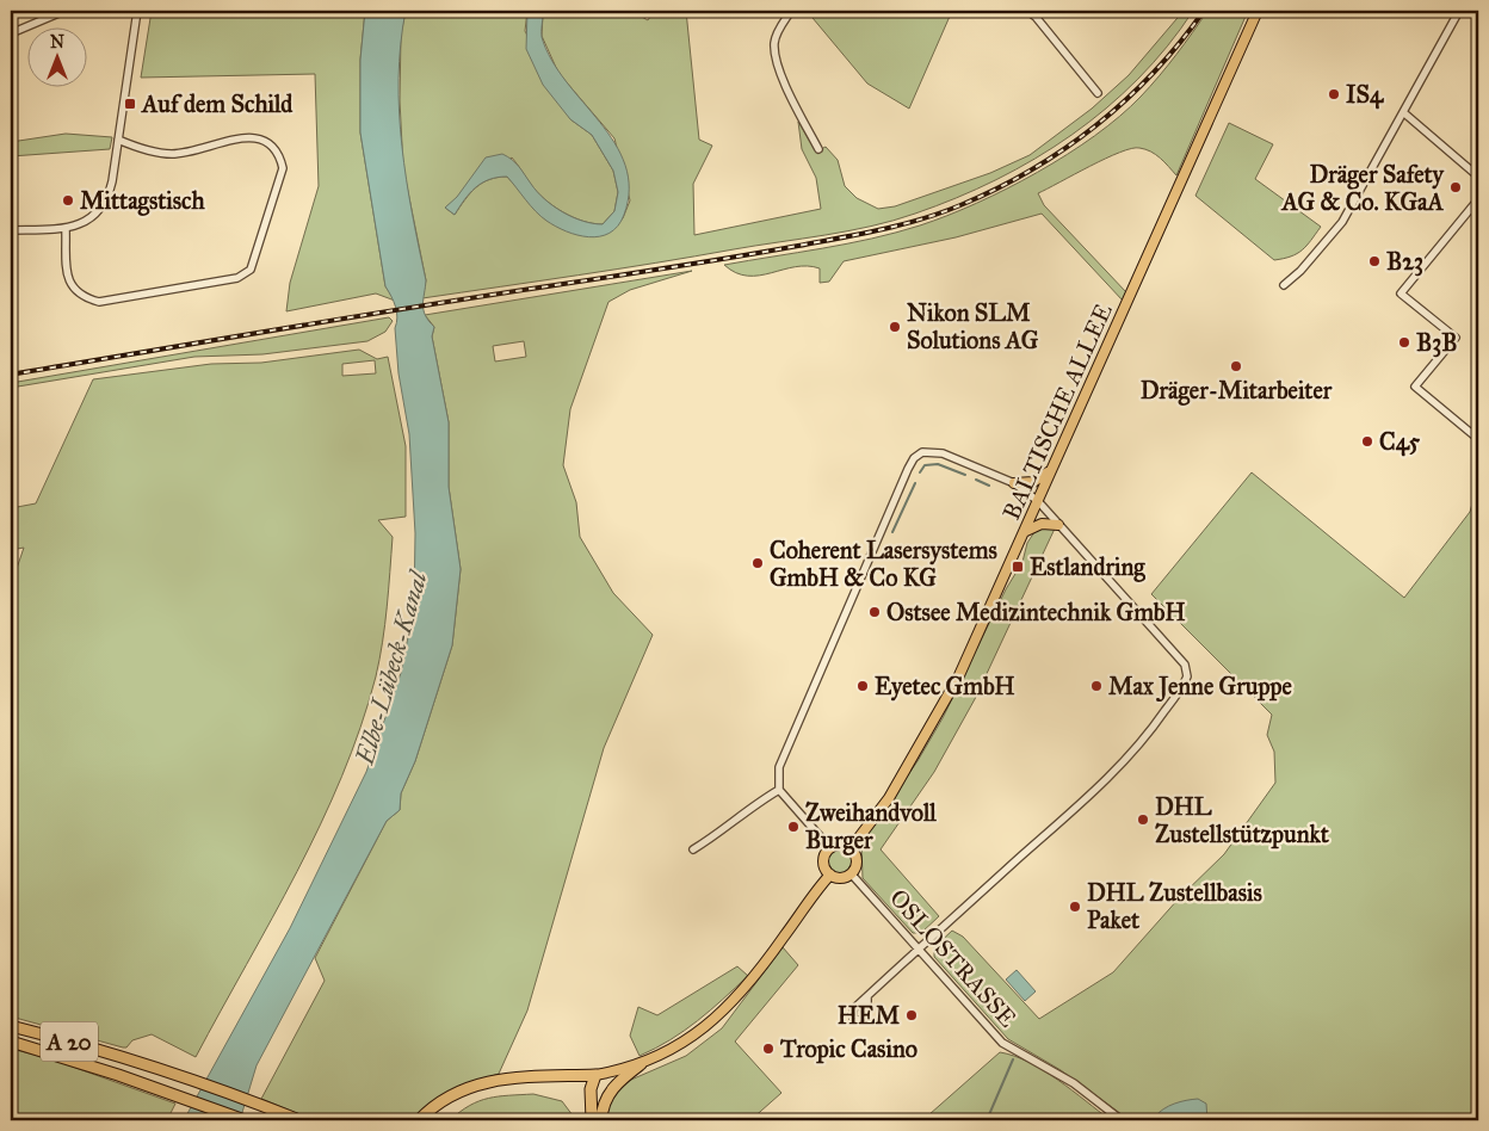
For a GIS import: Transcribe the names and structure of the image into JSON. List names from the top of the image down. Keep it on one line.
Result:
{"streets":{"highway":["A 20"],"main road":["BALTISCHE ALLEE"],"street":["OSLOSTRASSE"]},"crossings":[["BALTISCHE ALLEE","OSLOSTRASSE"]],"water":["Elbe-Lübeck-Kanal"],"places":{"other":["IS4","Dräger Safety AG & Co. KGaA","Mittagstisch","B23","Nikon SLM Solutions AG","B3B","Dräger-Mitarbeiter","C45","Coherent Lasersystems GmbH & Co KG","Ostsee Medizintechnik GmbH","Eyetec GmbH","Max Jenne Gruppe","DHL Zustellstützpunkt","Zweihandvoll Burger","DHL Zustellbasis Paket","HEM","Tropic Casino"],"transit":["Auf dem Schild","Estlandring"]},"north":"top"}
